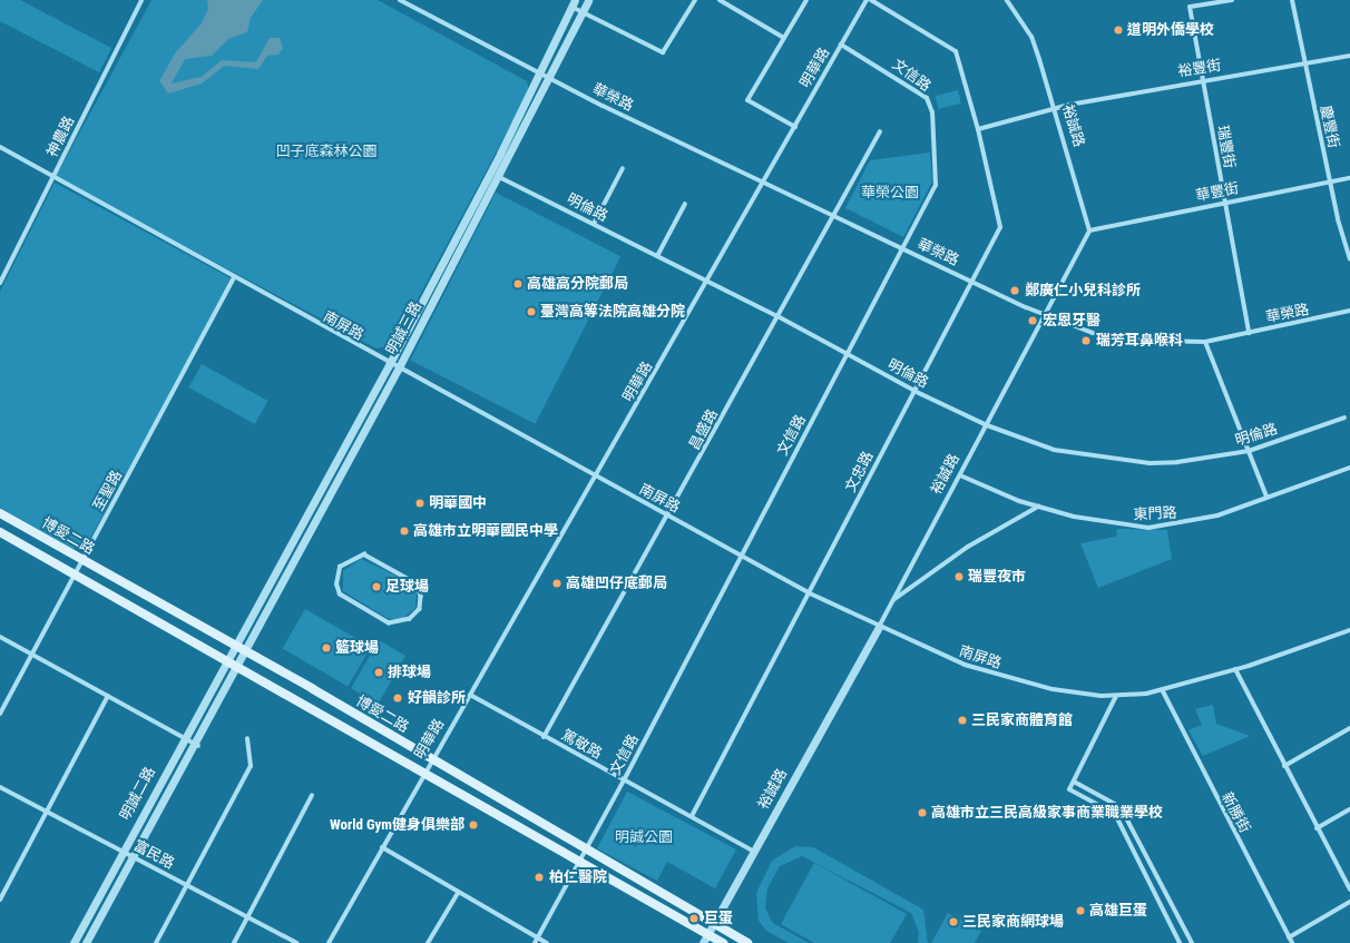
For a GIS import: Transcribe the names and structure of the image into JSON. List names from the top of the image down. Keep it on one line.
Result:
{"streets":{"main road":["博愛二路"],"street":["明華路","裕豐街","文信路","華榮路","裕誠路","慶豐街","神農路","瑞豐街","華豐街","明倫路","南屏路","明誠三路","昌盛路","文忠路","至聖路","東門路","篤敬路","明誠二路","新勝街","富民路"]},"crossings":[["明華路","文信路"],["明華路","華榮路"],["明華路","明倫路"],["明華路","南屏路"],["明華路","文忠路"],["明華路","博愛二路"],["明華路","篤敬路"],["裕豐街","裕誠路"],["裕豐街","慶豐街"],["裕豐街","瑞豐街"],["裕豐街","文忠路"],["文信路","華榮路"],["文信路","明倫路"],["文信路","南屏路"],["文信路","博愛二路"],["文信路","篤敬路"],["華榮路","裕誠路"],["華榮路","瑞豐街"],["華榮路","明誠三路"],["華榮路","昌盛路"],["華榮路","文忠路"],["裕誠路","華豐街"],["裕誠路","明倫路"],["裕誠路","南屏路"],["裕誠路","東門路"],["裕誠路","博愛二路"],["裕誠路","篤敬路"],["慶豐街","華豐街"],["神農路","南屏路"],["瑞豐街","華豐街"],["明倫路","明誠三路"],["明倫路","昌盛路"],["明倫路","文忠路"],["南屏路","明誠三路"],["南屏路","昌盛路"],["南屏路","文忠路"],["南屏路","至聖路"],["南屏路","新勝街"],["明誠三路","博愛二路"],["明誠三路","明誠二路"],["昌盛路","篤敬路"],["文忠路","篤敬路"],["至聖路","博愛二路"],["博愛二路","明誠二路"],["明誠二路","富民路"]],"parks":["凹子底森林公園","華榮公園","明誠公園"],"places":["道明外僑學校","高雄高分院郵局","鄭廣仁小兒科診所","臺灣高等法院高雄分院","宏恩牙醫","瑞芳耳鼻喉科","明華國中","高雄市立明華國民中學","瑞豐夜市","高雄凹仔底郵局","足球場","籃球場","排球場","好韻診所","三民家商體育館","高雄市立三民高級家事商業職業學校","World Gym健身俱樂部","柏仁醫院","高雄巨蛋","巨蛋","三民家商網球場"]}
